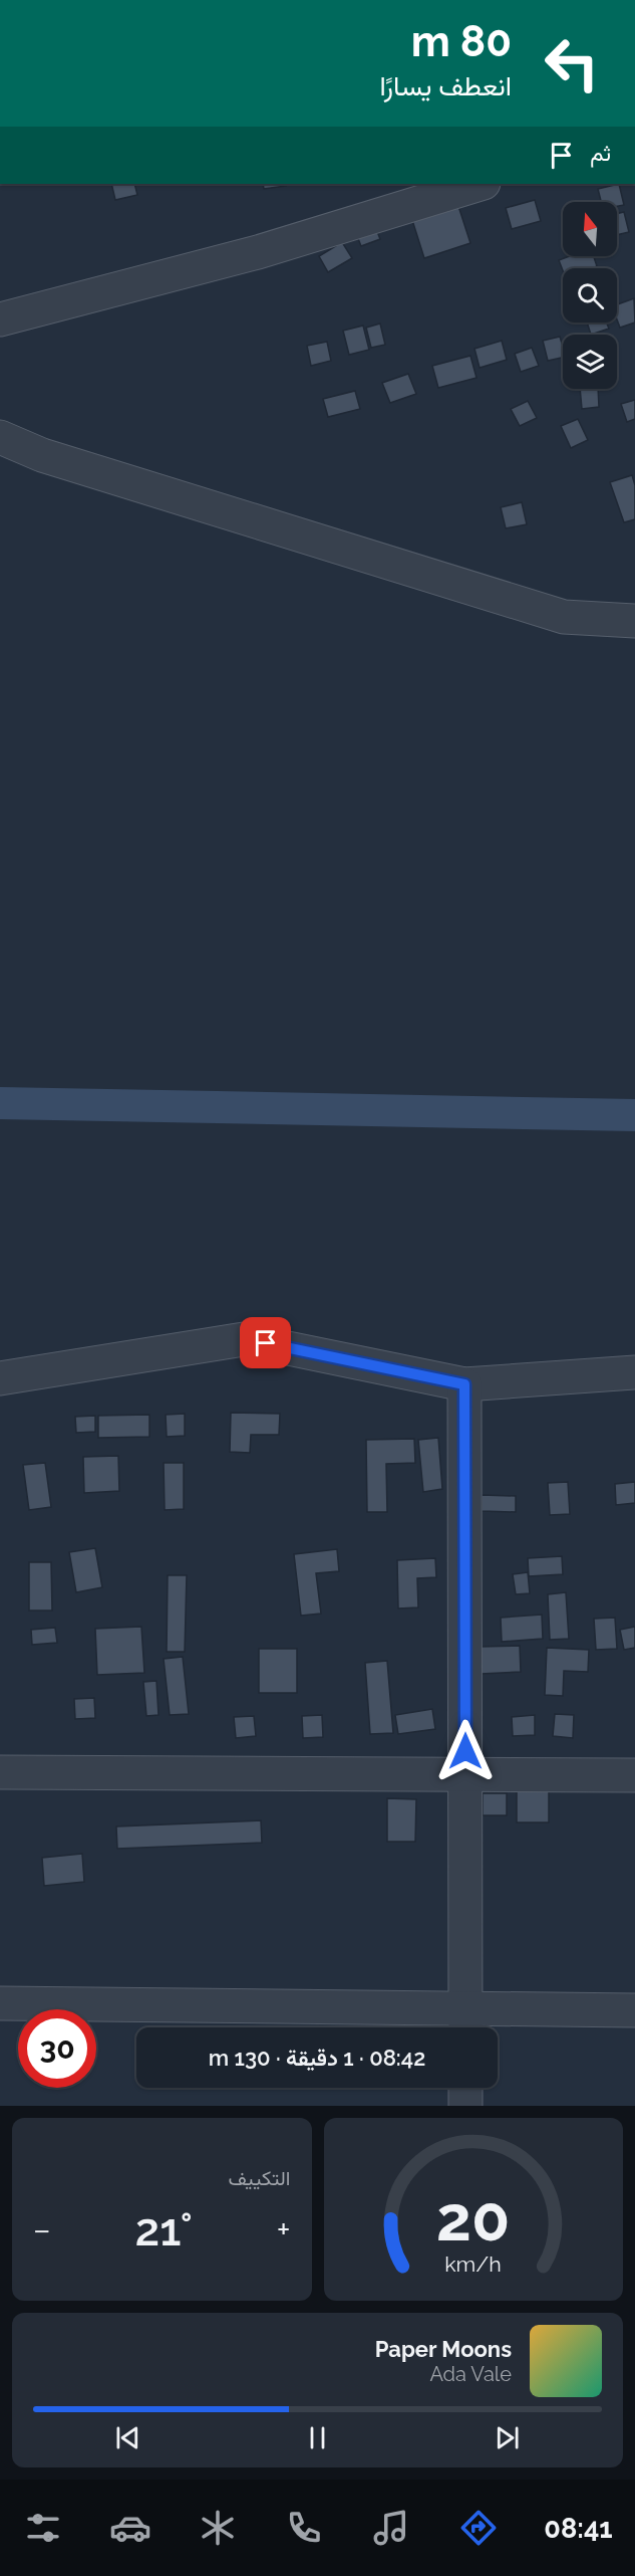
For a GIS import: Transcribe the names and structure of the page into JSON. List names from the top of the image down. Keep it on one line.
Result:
{"north":"top","page":{"turn":["80 m","انعطف يسارًا"],"then":"ثم","limit":"30","trip":"08:42 · 1 دقيقة · 130 m","tile":"التكييف","heat":["−","21°","+"],"song":["Paper Moons","Ada Vale"],"tabs":"08:41","gauge":["20","km/h"]}}
